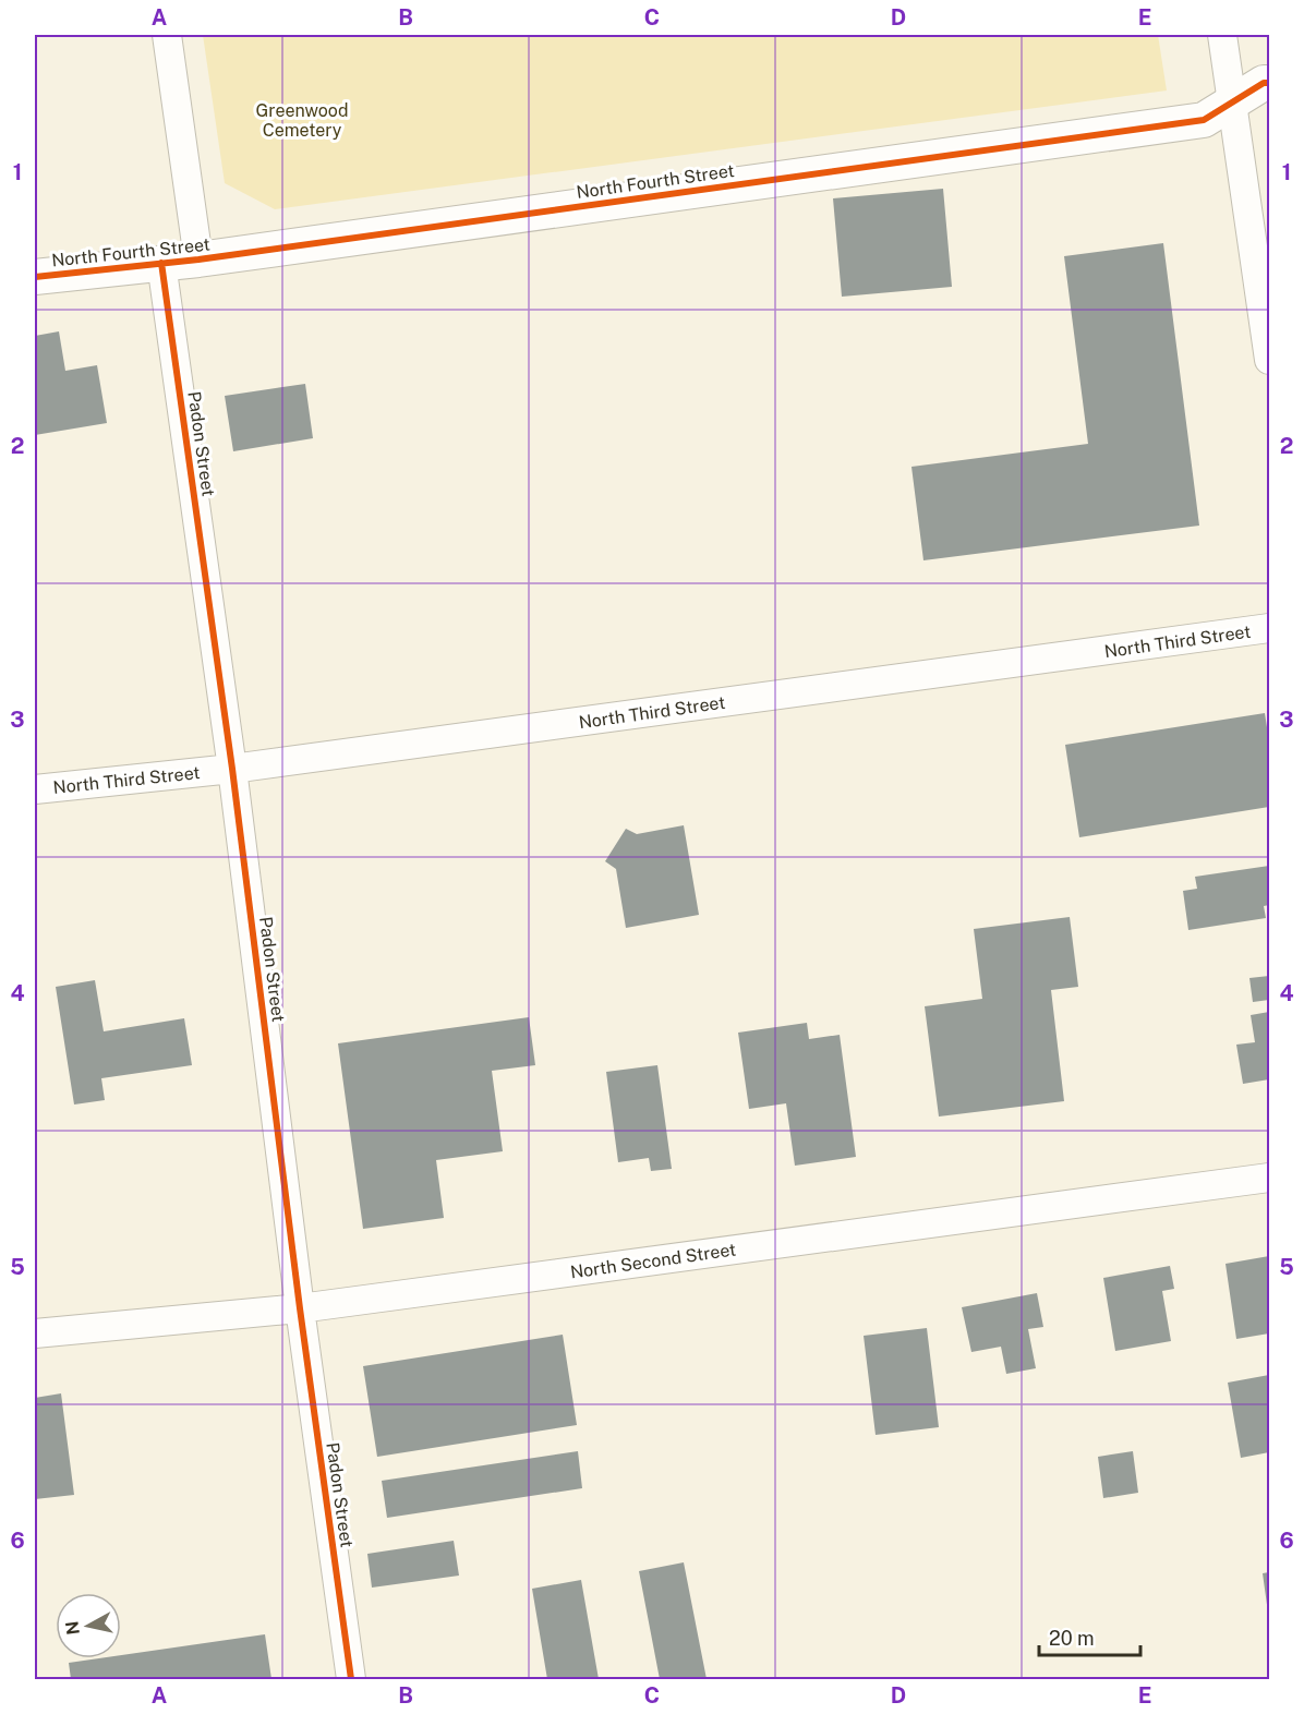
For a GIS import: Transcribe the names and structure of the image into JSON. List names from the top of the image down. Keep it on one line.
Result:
{"streets":{"street":["North Fourth Street","Padon Street","North Third Street","North Second Street"]},"crossings":[["North Fourth Street","Padon Street"],["Padon Street","North Third Street"],["Padon Street","North Second Street"]],"parks":["Greenwood Cemetery"],"scale_bar":"20 m","north":"left","grid":{"columns":["A","B","C","D","E"],"rows":["1","2","3","4","5","6"]}}
